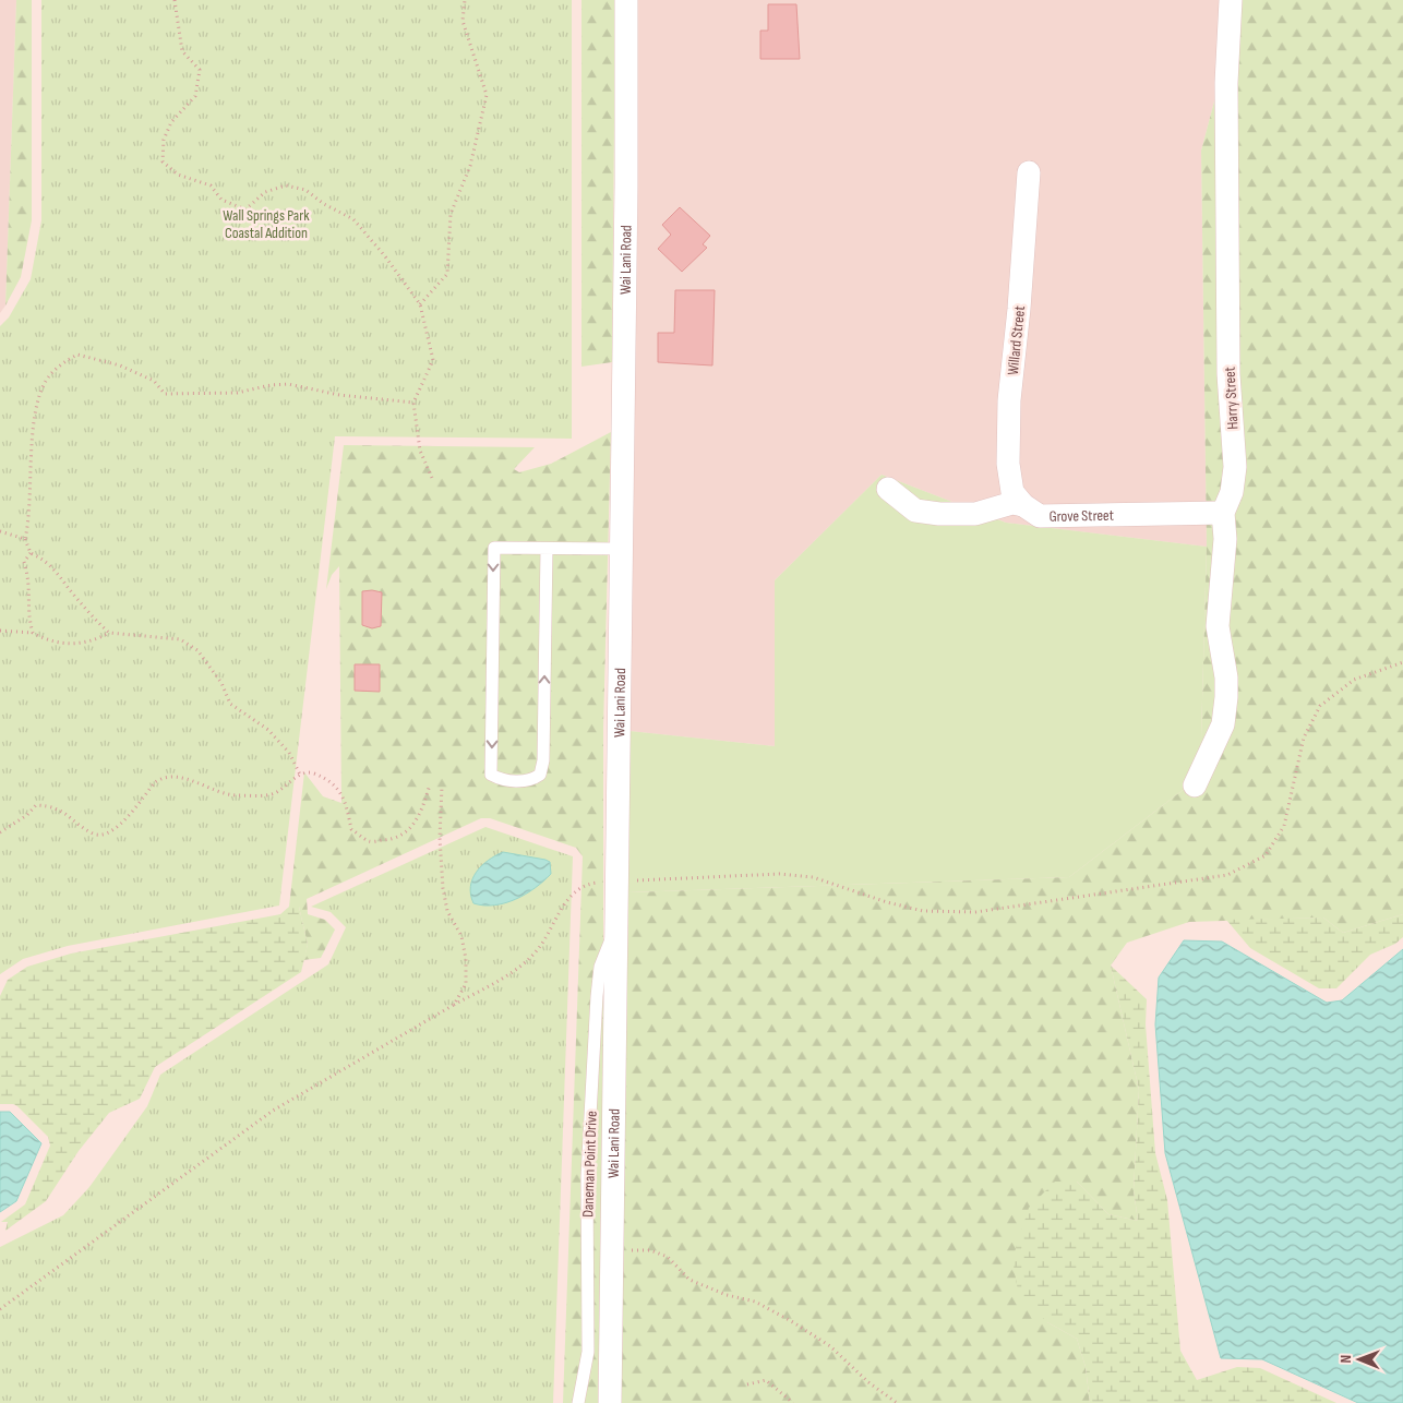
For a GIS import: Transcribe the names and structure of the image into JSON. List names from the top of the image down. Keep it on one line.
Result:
{"streets":{"street":["Wai Lani Road","Willard Street","Harry Street","Grove Street"],"lane":["Daneman Point Drive"]},"crossings":[["Wai Lani Road","Daneman Point Drive"],["Willard Street","Grove Street"],["Harry Street","Grove Street"]],"parks":["Wall Springs Park Coastal Addition"],"north":"left"}
